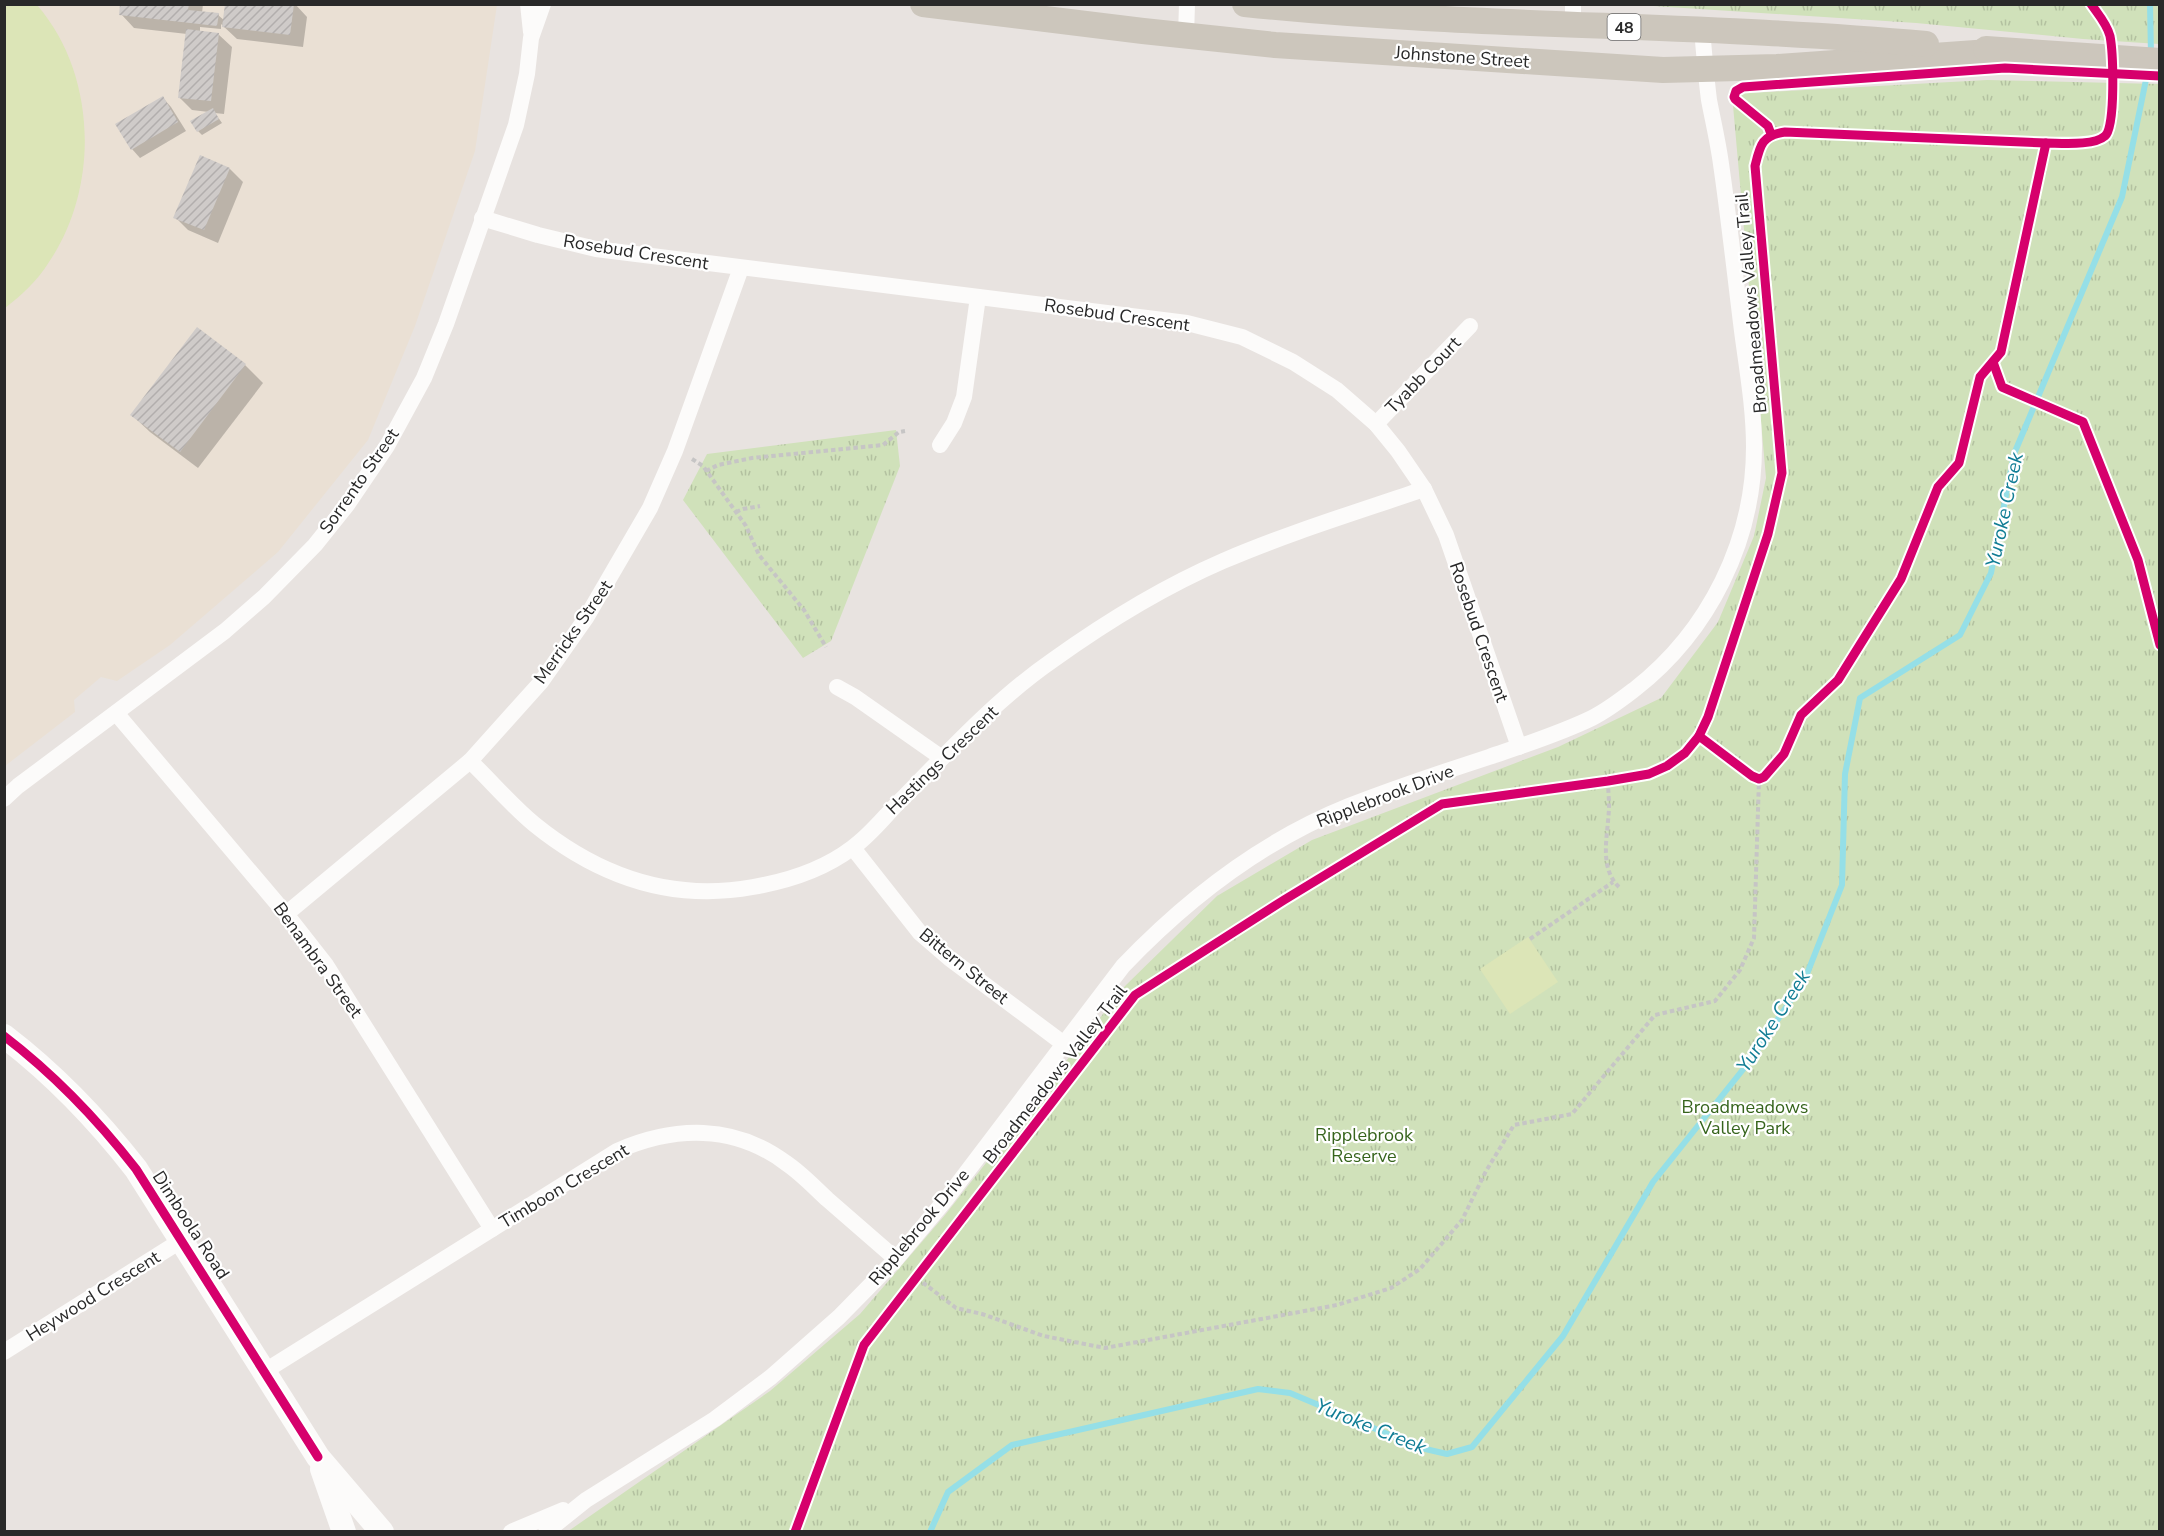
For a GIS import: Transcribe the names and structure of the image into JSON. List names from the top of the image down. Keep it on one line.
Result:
{"streets":{"main road":["48","Johnstone Street"],"street":["Rosebud Crescent","Tyabb Court","Sorrento Street","Merricks Street","Hastings Crescent","Ripplebrook Drive","Benambra Street","Bittern Street","Timboon Crescent","Dimboola Road","Heywood Crescent"],"cycle path":["Broadmeadows Valley Trail"]},"crossings":[["Johnstone Street","Ripplebrook Drive"],["Rosebud Crescent","Tyabb Court"],["Rosebud Crescent","Sorrento Street"],["Rosebud Crescent","Merricks Street"],["Rosebud Crescent","Hastings Crescent"],["Rosebud Crescent","Ripplebrook Drive"],["Sorrento Street","Benambra Street"],["Merricks Street","Hastings Crescent"],["Merricks Street","Benambra Street"],["Hastings Crescent","Bittern Street"],["Ripplebrook Drive","Bittern Street"],["Ripplebrook Drive","Timboon Crescent"],["Benambra Street","Timboon Crescent"],["Timboon Crescent","Dimboola Road"],["Dimboola Road","Heywood Crescent"]],"water":["Yuroke Creek"],"parks":["Broadmeadows Valley Park","Ripplebrook Reserve"]}
